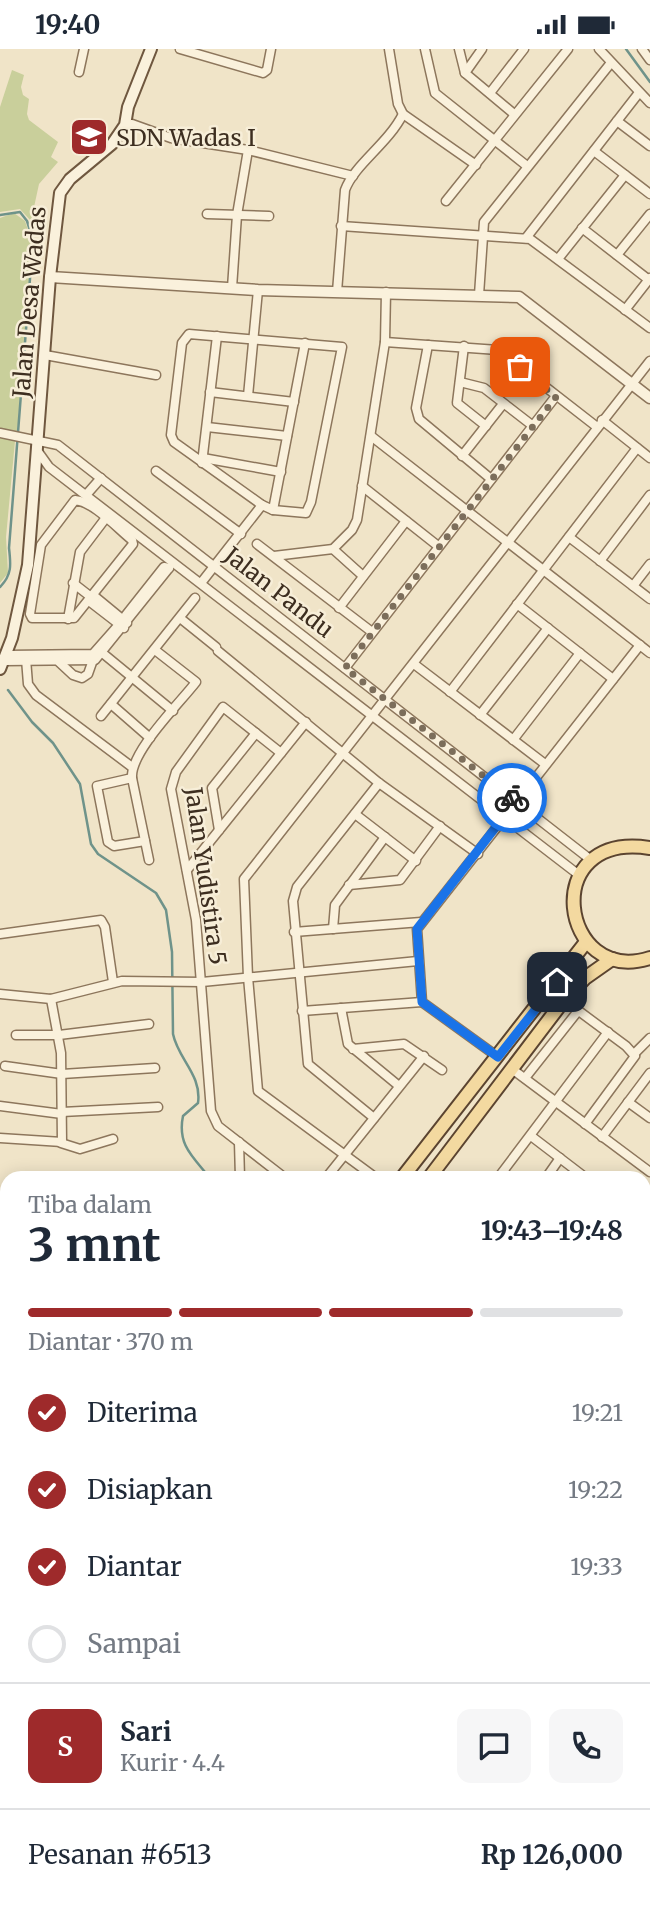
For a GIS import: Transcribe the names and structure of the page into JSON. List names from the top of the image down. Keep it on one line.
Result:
{"streets":{"main road":["Jalan Desa Wadas"],"street":["Jalan Pandu","Jalan Yudistira 5"]},"crossings":[["Jalan Desa Wadas","Jalan Pandu"]],"places":{"school or university":["SDN Wadas I"]},"page":{"status":"19:40","heading":["3 mnt","Tiba dalam","19:43–19:48"],"panel":["Sari","Kurir · 4.4","Pesanan #6513","Rp 126,000"],"bar":"Diantar · 370 m","list":[["Diterima","19:21"],["Disiapkan","19:22"],["Diantar","19:33"],"Sampai"],"round":"S"}}
